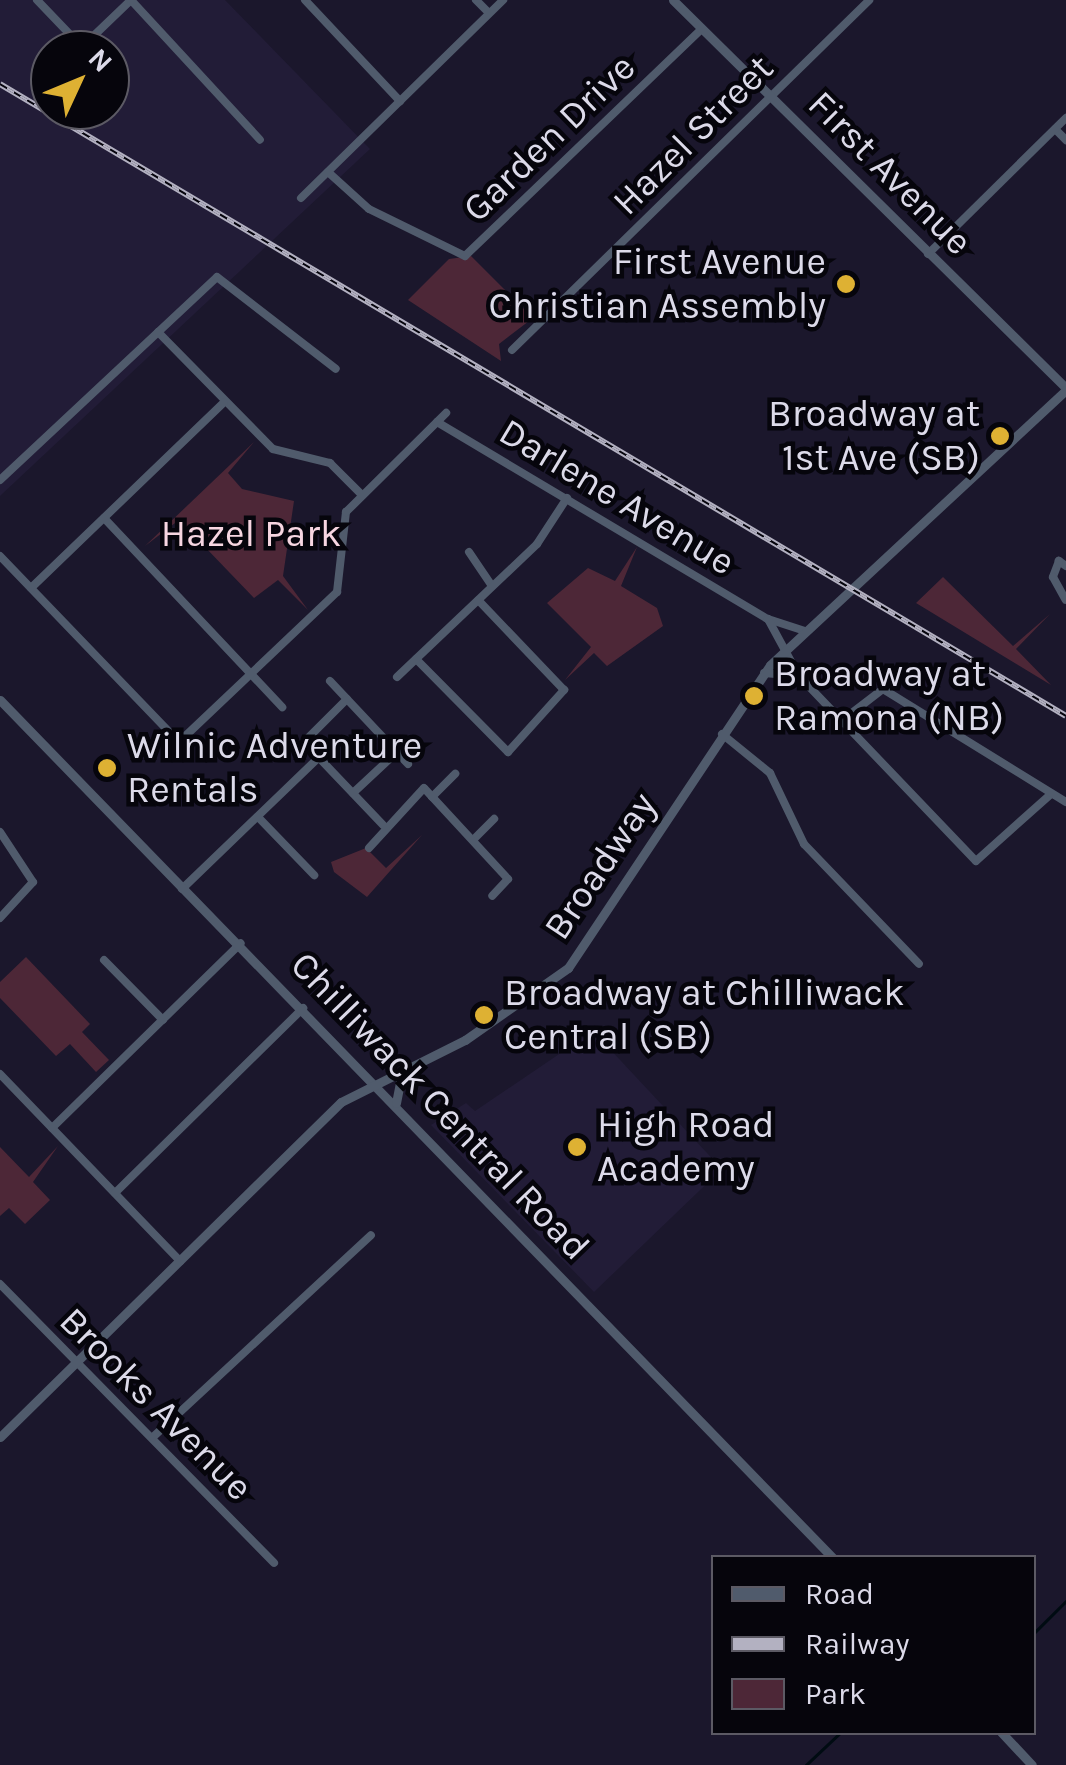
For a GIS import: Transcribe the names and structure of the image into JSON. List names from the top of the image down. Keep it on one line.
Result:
{"streets":{"street":["Hazel Street","Garden Drive","First Avenue","Darlene Avenue","Broadway","Chilliwack Central Road","Brooks Avenue"]},"crossings":[["Hazel Street","First Avenue"],["Garden Drive","First Avenue"],["First Avenue","Broadway"],["Darlene Avenue","Broadway"],["Broadway","Chilliwack Central Road"],["Broadway","Brooks Avenue"]],"parks":["Hazel Park"],"places":["First Avenue Christian Assembly","Broadway at 1st Ave (SB)","Broadway at Ramona (NB)","Wilnic Adventure Rentals","Broadway at Chilliwack Central (SB)","High Road Academy"],"legend":["Road","Railway","Park"],"north":"top right"}
